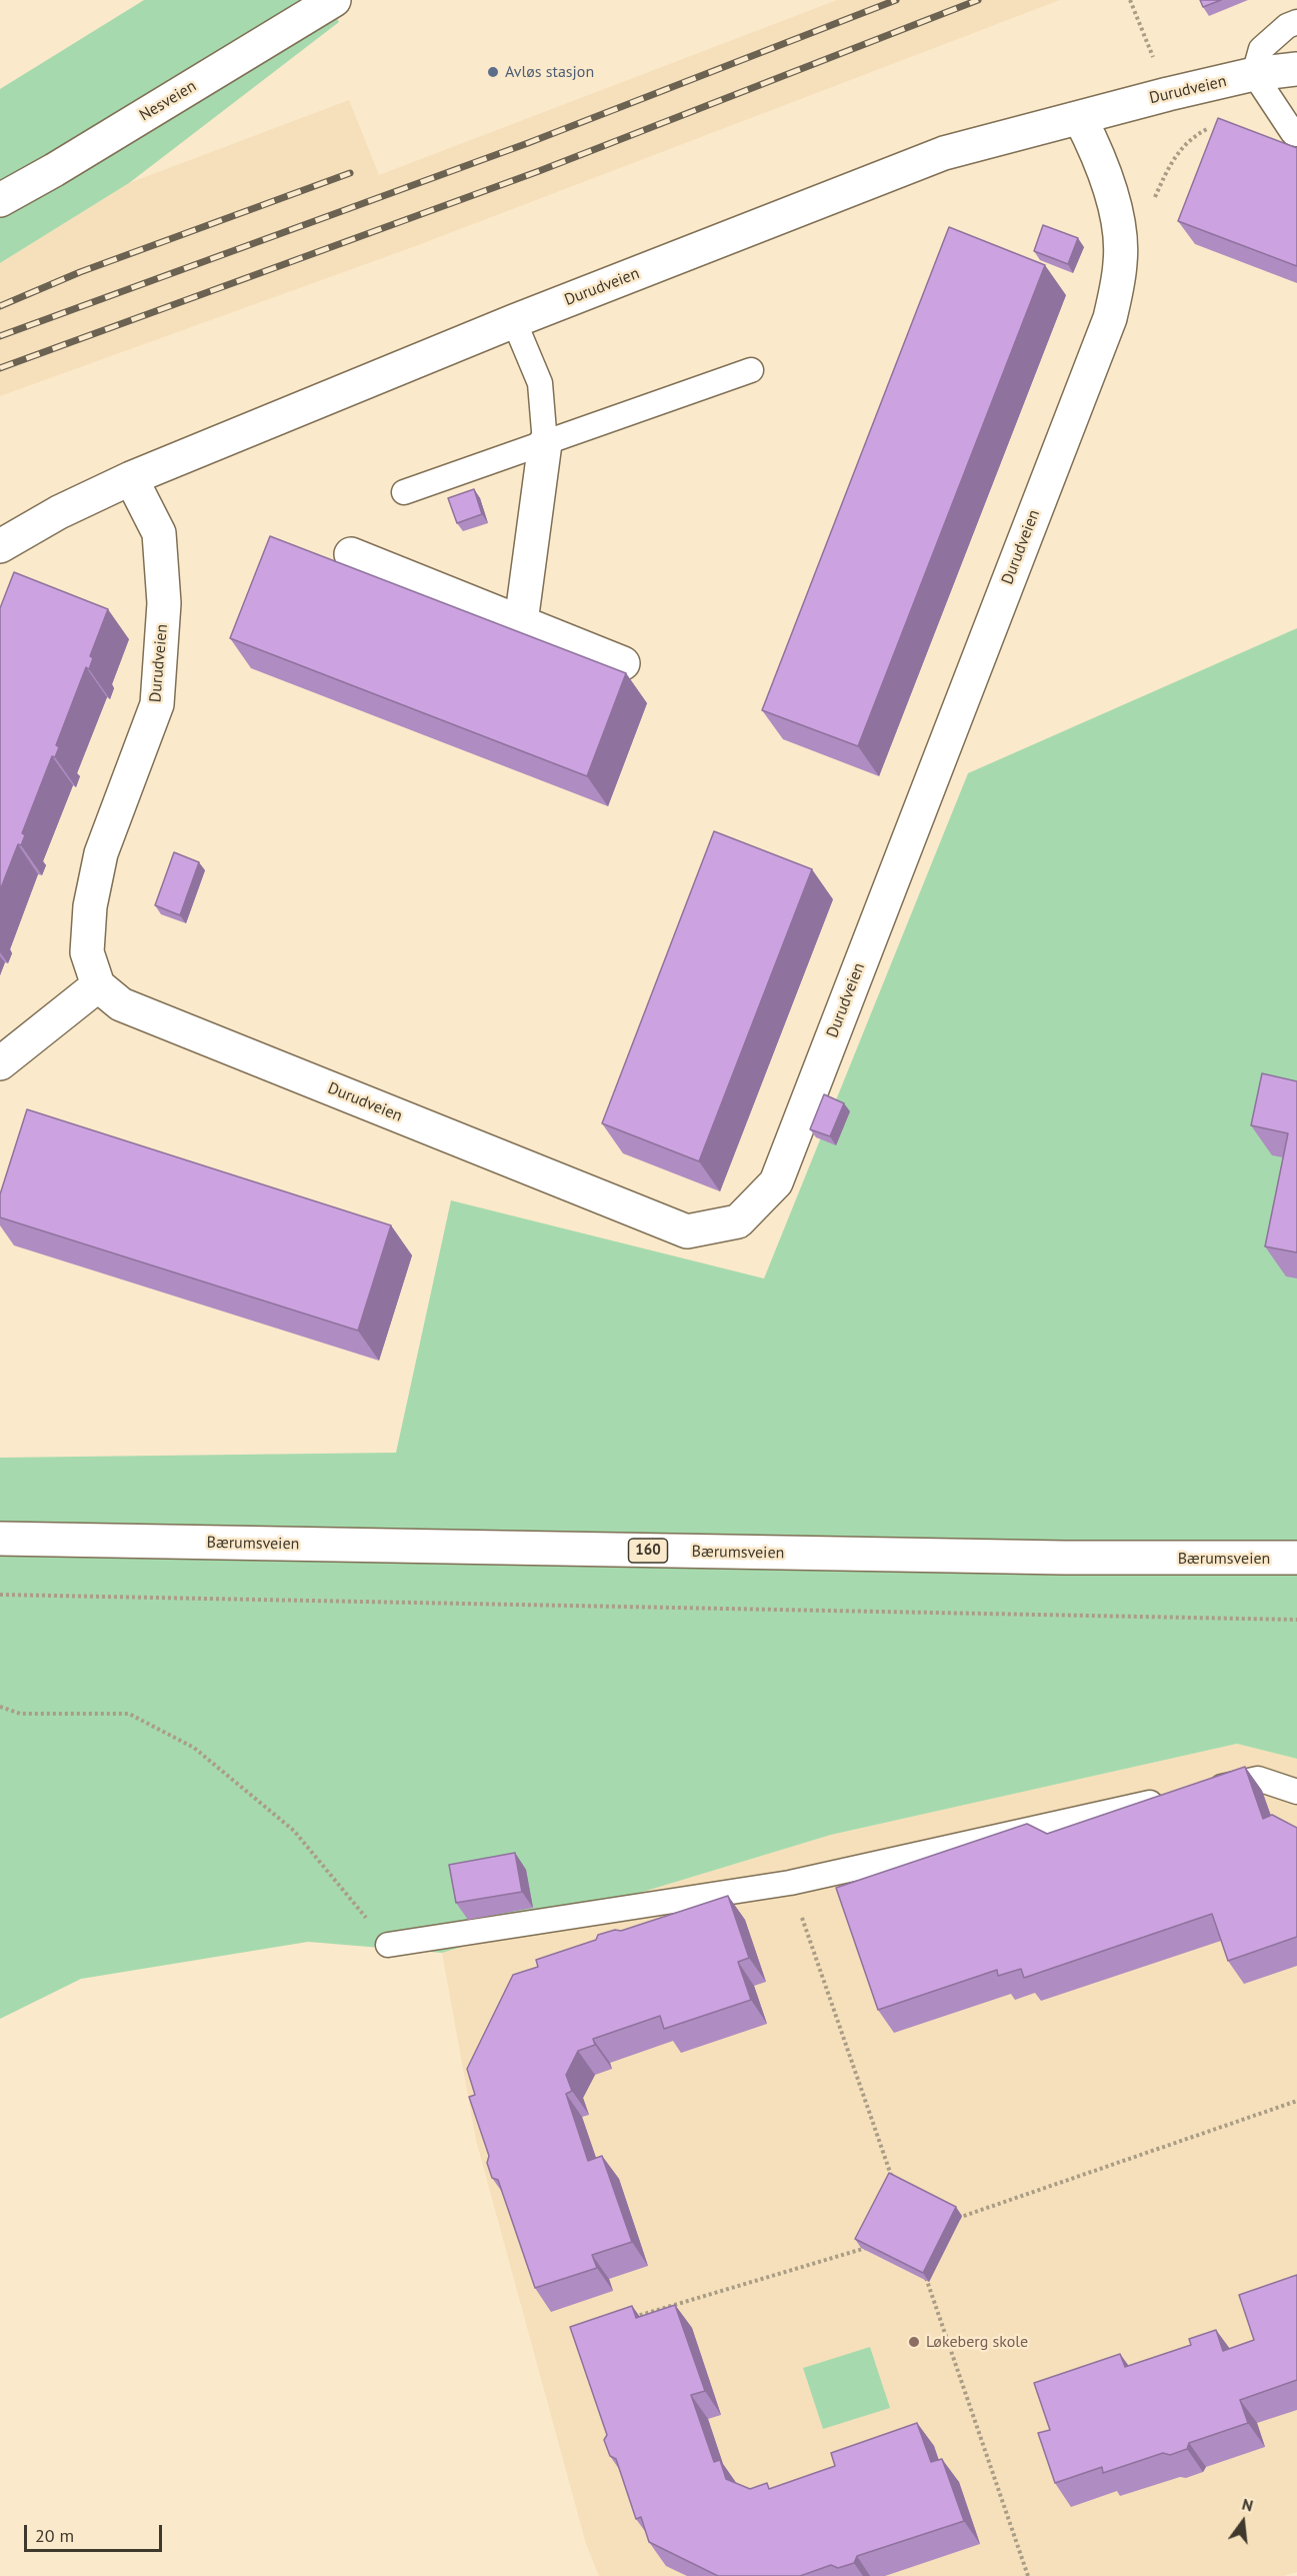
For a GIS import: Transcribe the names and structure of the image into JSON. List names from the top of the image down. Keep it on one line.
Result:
{"streets":{"street":["Durudveien","Nesveien","Bærumsveien","160"]},"places":["Avløs stasjon","Løkeberg skole"],"scale_bar":"20 m","north":"top"}
